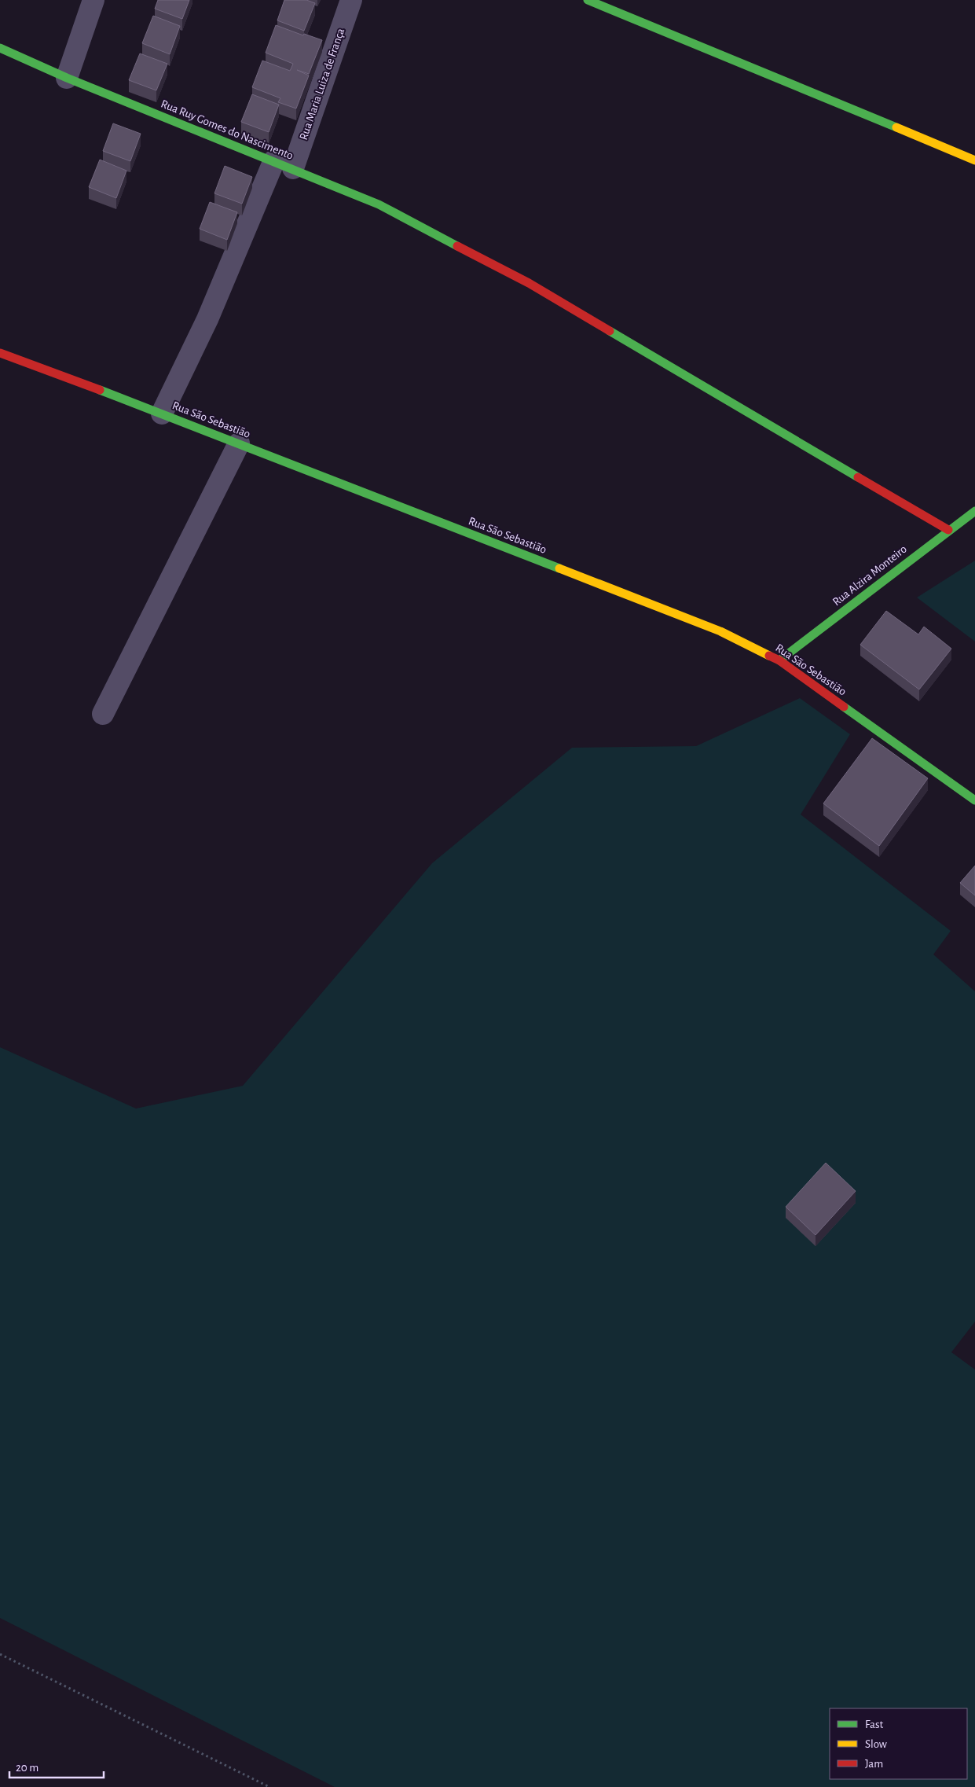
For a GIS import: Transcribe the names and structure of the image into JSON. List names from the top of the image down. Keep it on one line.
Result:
{"streets":{"street":["Rua Maria Luiza de França","Rua Ruy Gomes do Nascimento","Rua São Sebastião","Rua Alzira Monteiro"]},"crossings":[["Rua Maria Luiza de França","Rua Ruy Gomes do Nascimento"],["Rua Maria Luiza de França","Rua São Sebastião"],["Rua Ruy Gomes do Nascimento","Rua Alzira Monteiro"],["Rua São Sebastião","Rua Alzira Monteiro"]],"legend":["Fast","Slow","Jam"],"scale_bar":"20 m"}
